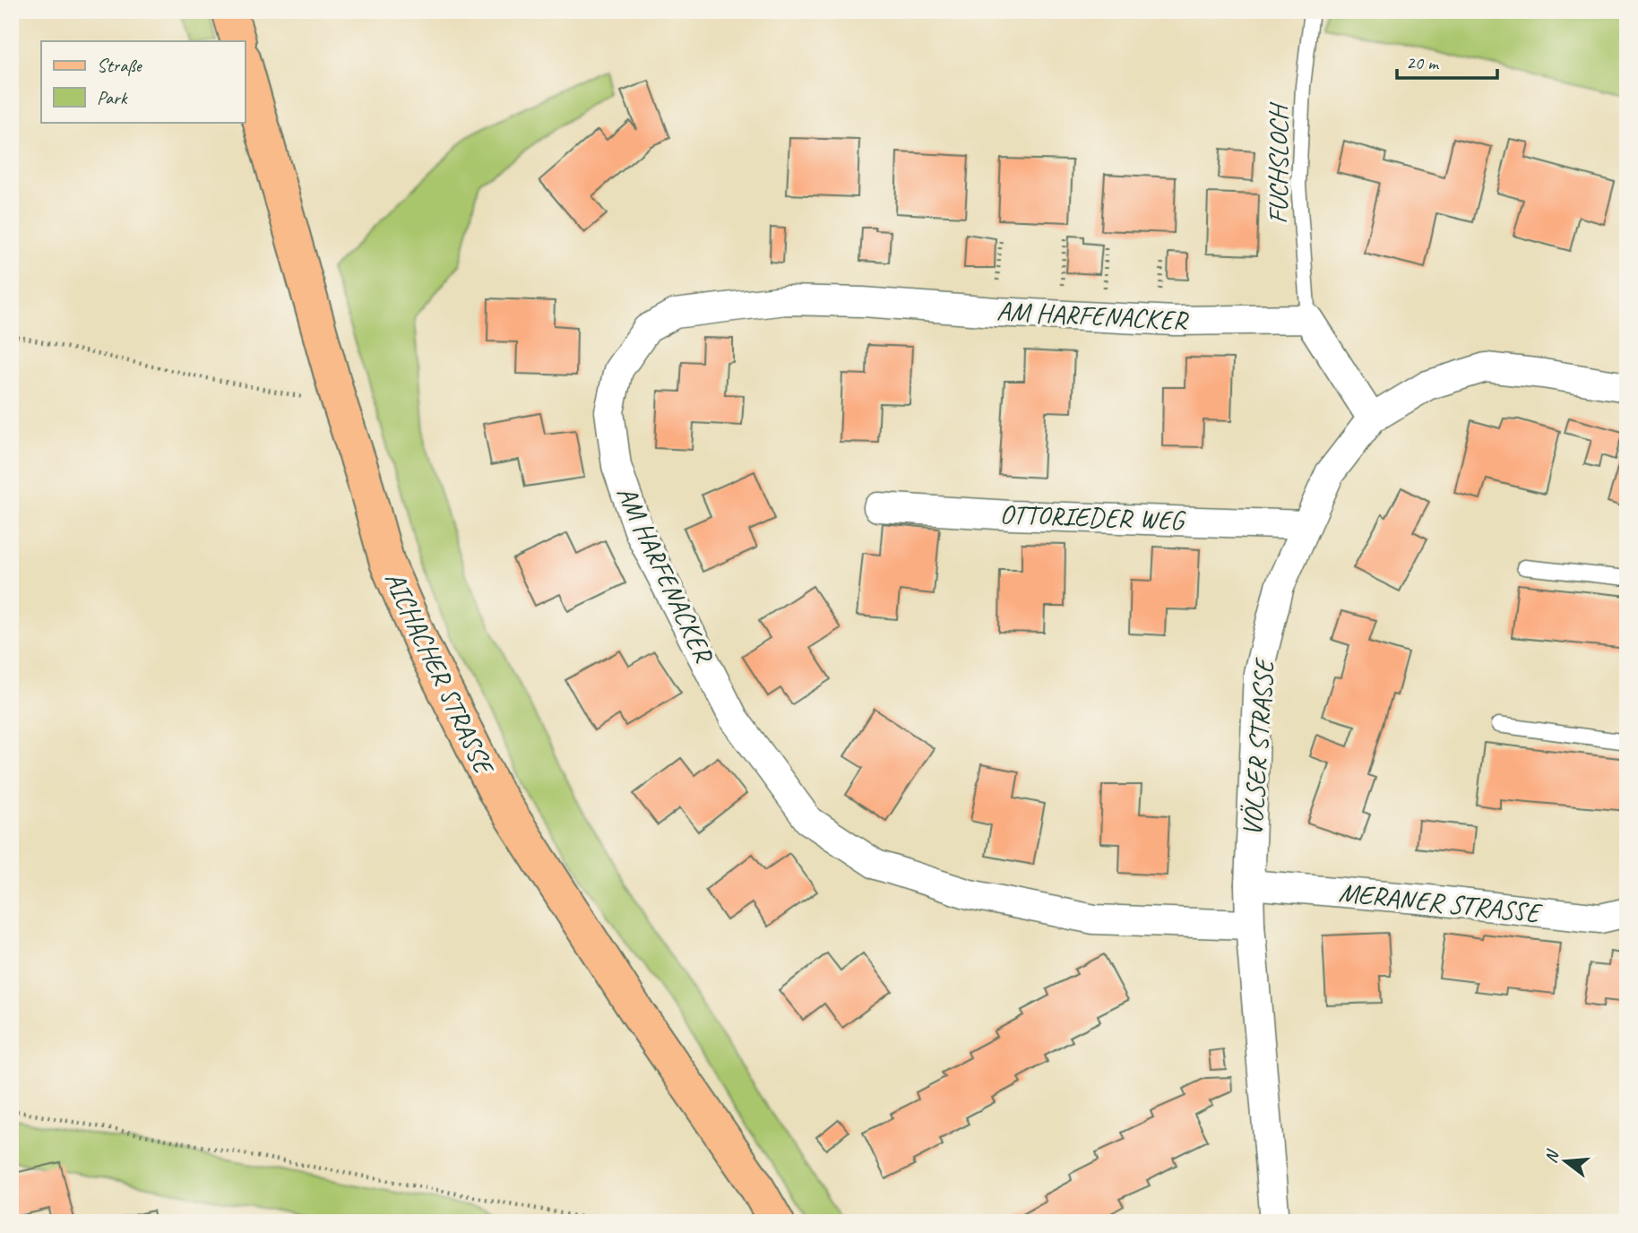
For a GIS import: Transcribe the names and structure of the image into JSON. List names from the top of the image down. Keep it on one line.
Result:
{"streets":{"main road":["AICHACHER STRASSE"],"street":["AM HARFENACKER","OTTORIEDER WEG","VÖLSER STRASSE","MERANER STRASSE"],"lane":["FUCHSLOCH"]},"crossings":[["FUCHSLOCH","AM HARFENACKER"],["AM HARFENACKER","VÖLSER STRASSE"],["OTTORIEDER WEG","VÖLSER STRASSE"],["VÖLSER STRASSE","MERANER STRASSE"]],"legend":["Straße","Park"],"scale_bar":"20 m","north":"left"}
